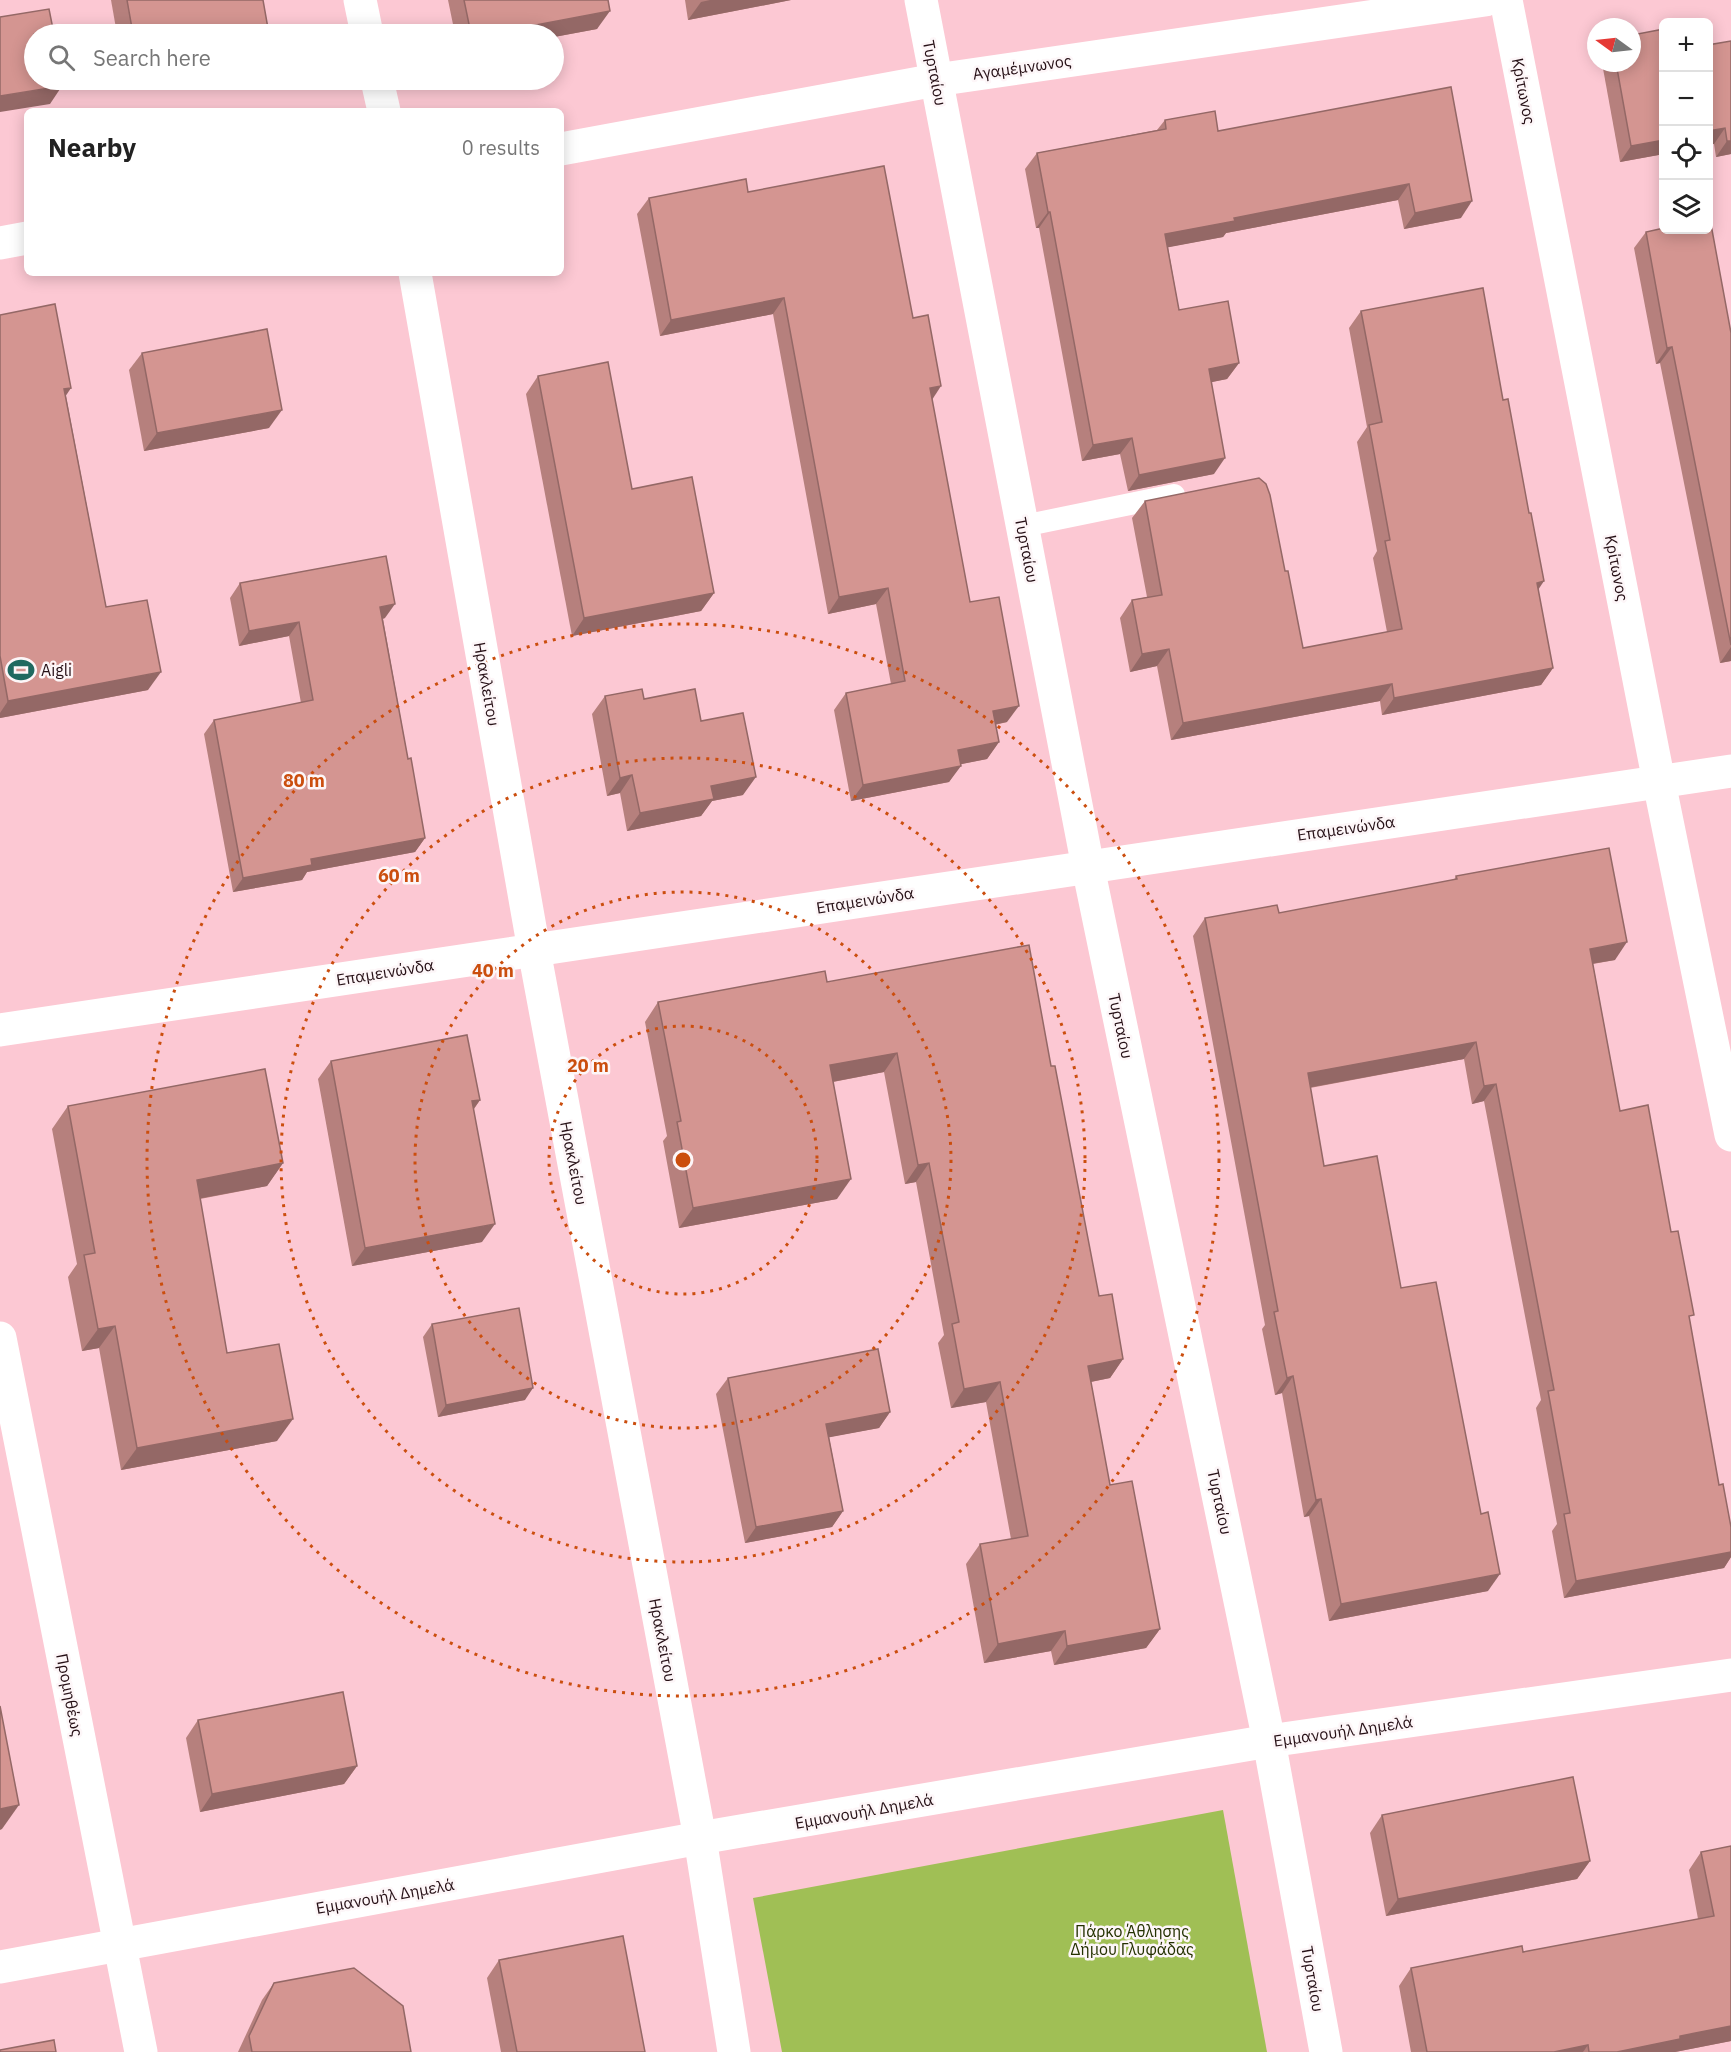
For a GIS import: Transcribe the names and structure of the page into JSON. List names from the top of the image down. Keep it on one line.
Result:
{"streets":{"street":["Αγαμέμνωνος","Τυρταίου","Κρίτωνος","Ηρακλείτου","Επαμεινώνδα","Προμηθέως","Εμμανουήλ Δημελά"]},"crossings":[["Αγαμέμνωνος","Τυρταίου"],["Τυρταίου","Επαμεινώνδα"],["Τυρταίου","Εμμανουήλ Δημελά"],["Κρίτωνος","Επαμεινώνδα"],["Ηρακλείτου","Επαμεινώνδα"],["Ηρακλείτου","Εμμανουήλ Δημελά"],["Προμηθέως","Εμμανουήλ Δημελά"]],"parks":["Πάρκο Άθλησης Δήμου Γλυφάδας"],"places":{"sports":["Aigli"]},"north":"left","page":{"map_buttons":["+","−"],"search":"Search here","heading":["Nearby","0 results"]},"rings":["80 m","60 m","40 m","20 m"]}
